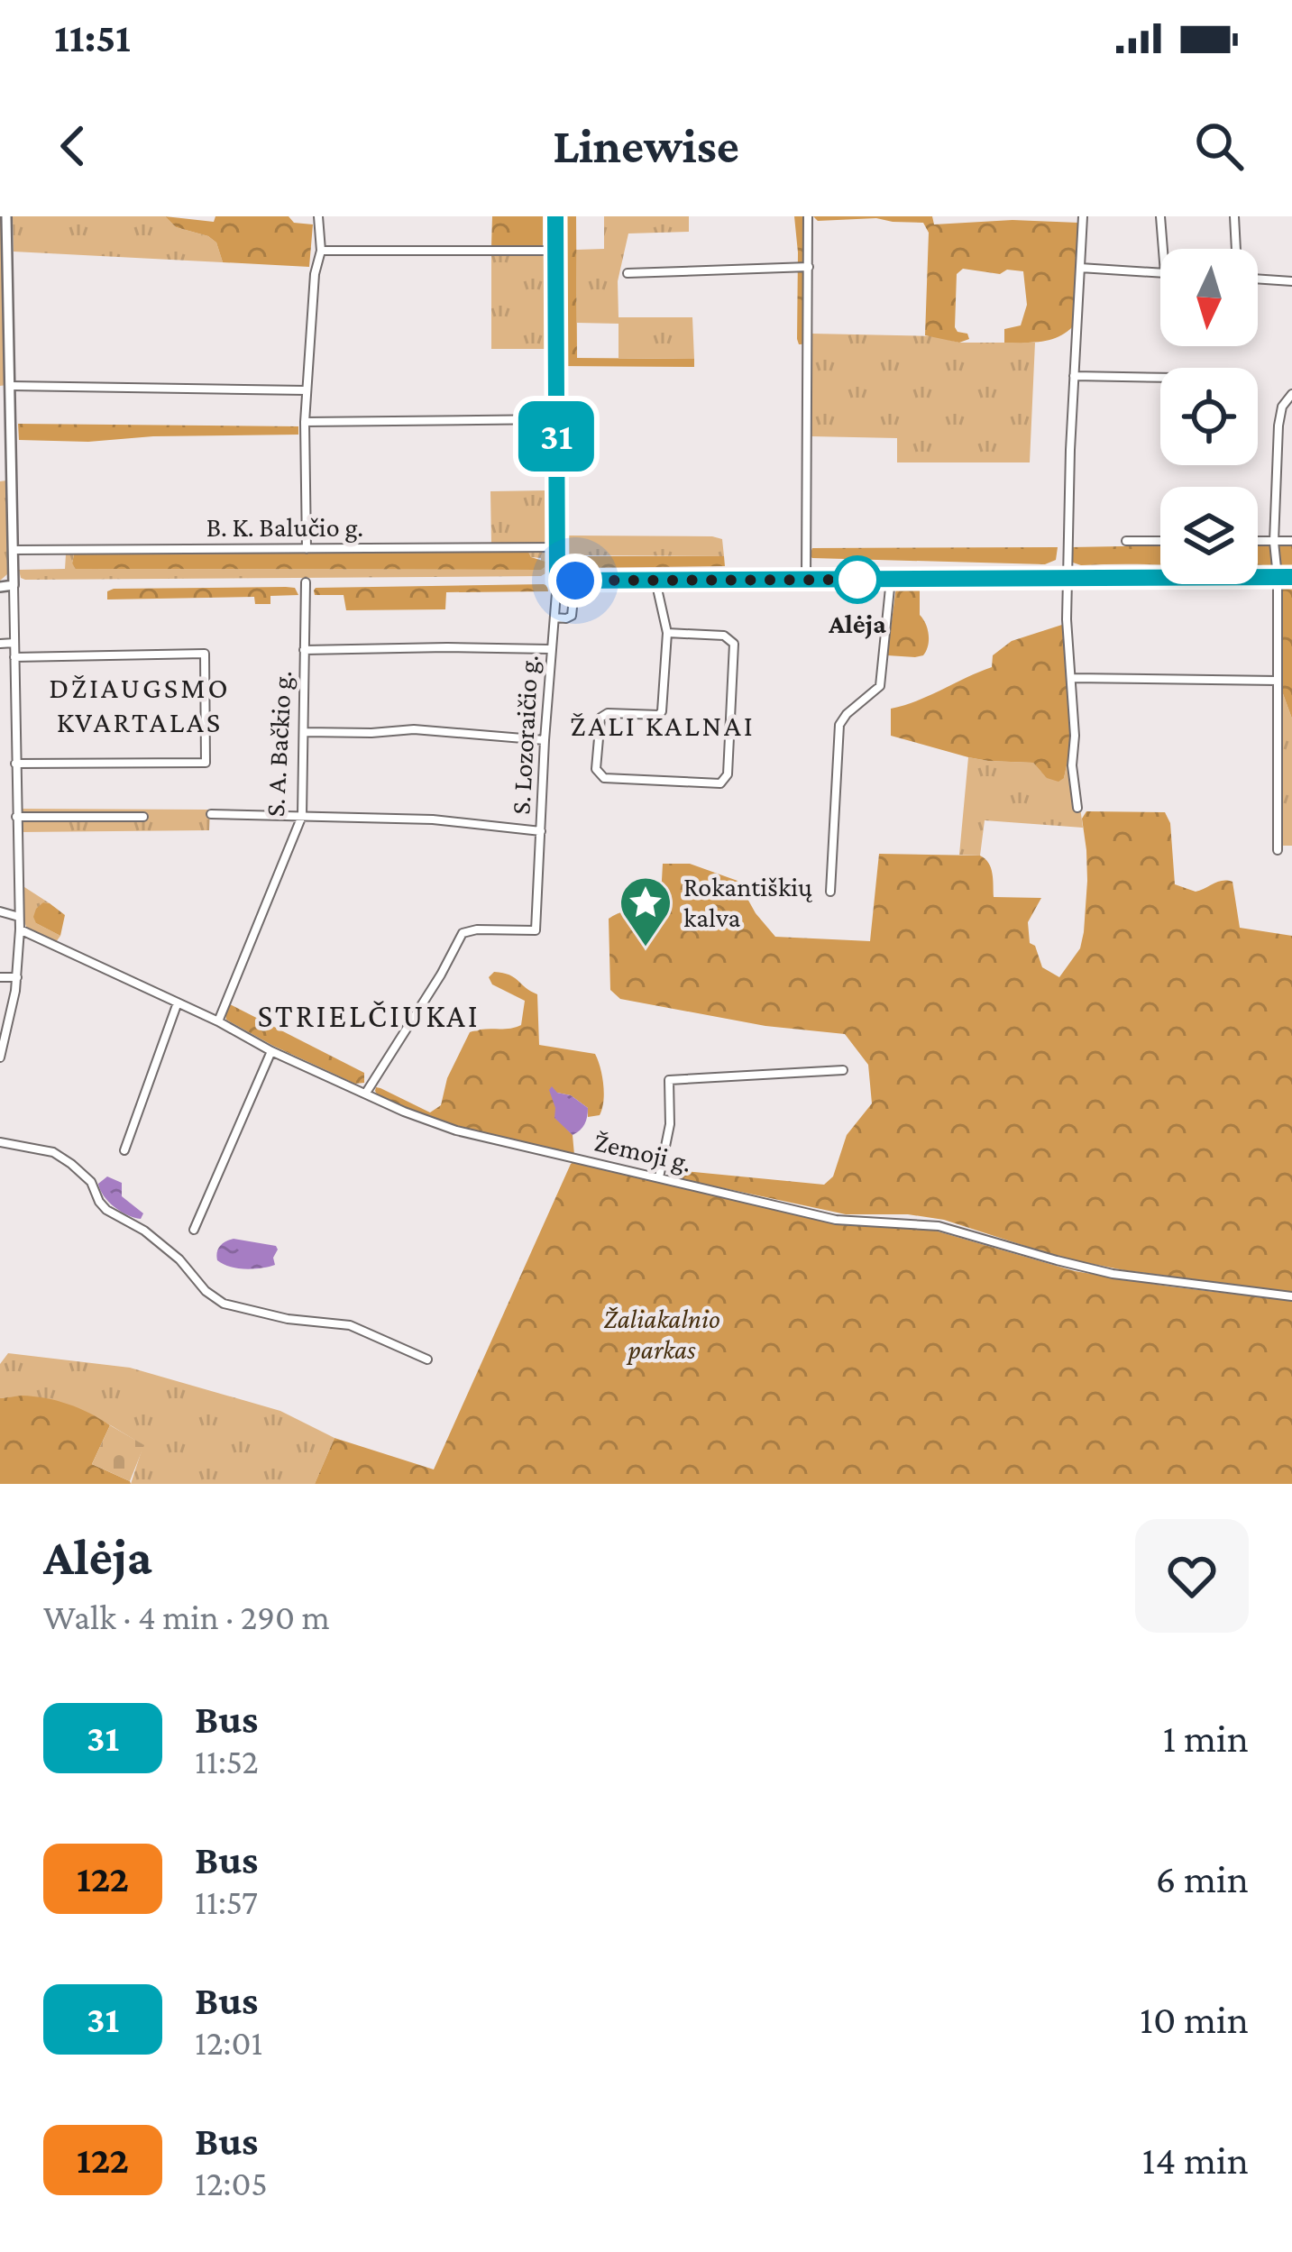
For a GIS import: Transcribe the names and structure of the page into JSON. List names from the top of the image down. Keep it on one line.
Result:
{"streets":{"street":["B. K. Balučio g.","S. Lozoraičio g.","S. A. Bačkio g.","Žemoji g."]},"crossings":[["B. K. Balučio g.","S. Lozoraičio g."],["S. Lozoraičio g.","Žemoji g."],["S. A. Bačkio g.","Žemoji g."]],"districts":["DŽIAUGSMO KVARTALAS","ŽALI KALNAI","STRIELČIUKAI"],"parks":["Žaliakalnio parkas"],"places":{"other":["Alėja"],"place":["Rokantiškių kalva"]},"lines":["bus line 31"],"north":"bottom","page":{"status":"11:51","header":"Linewise","on_map":"31","heading":["Alėja","Walk · 4 min · 290 m"],"list":[{"mark":"31","name":"Bus","note":"11:52","value":"1 min"},{"mark":"122","name":"Bus","note":"11:57","value":"6 min"},{"mark":"31","name":"Bus","note":"12:01","value":"10 min"},{"mark":"122","name":"Bus","note":"12:05","value":"14 min"}]}}
